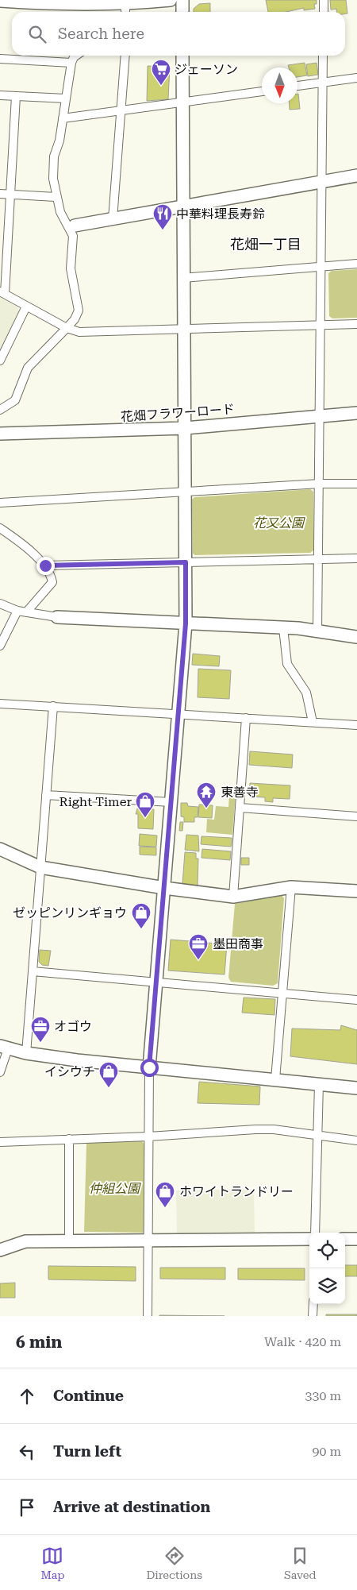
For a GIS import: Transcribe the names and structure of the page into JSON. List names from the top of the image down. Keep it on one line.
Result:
{"streets":{"street":["花畑フラワーロード"]},"districts":["花畑一丁目"],"parks":["花又公園","仲組公園"],"places":{"supermarket":["ジェーソン"],"restaurant":["中華料理長寿鈴"],"temple":["東善寺"],"shop":["Right Timer","ゼッピンリンギョウ","イシウチ","ホワイトランドリー"],"office":["墨田商事","オゴウ"]},"north":"bottom","page":{"search":"Search here","heading":["6 min","Walk · 420 m"],"list":[["Continue","330 m"],["Turn left","90 m"],"Arrive at destination"],"nav":["Map","Directions","Saved"]}}
